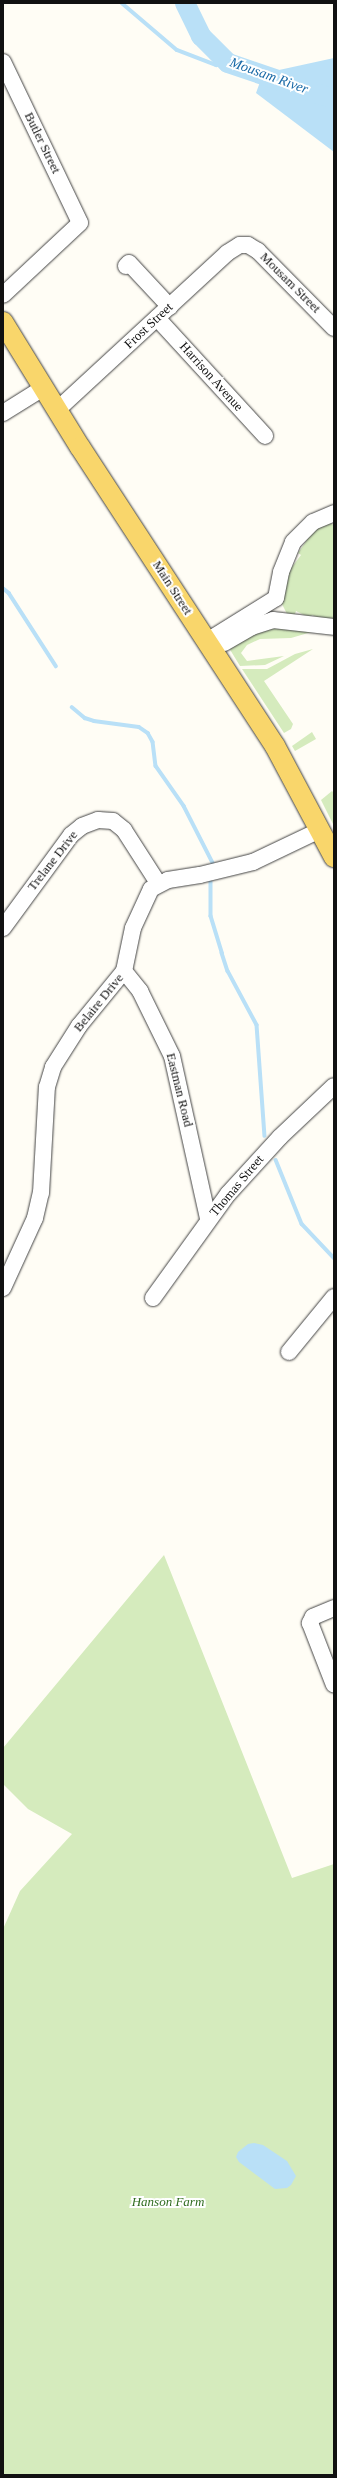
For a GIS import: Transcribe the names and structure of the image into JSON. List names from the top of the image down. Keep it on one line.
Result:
{"streets":{"main road":["Main Street"],"street":["Butler Street","Mousam Street","Frost Street","Harrison Avenue","Trelane Drive","Belaire Drive","Eastman Road","Thomas Street"]},"crossings":[["Mousam Street","Frost Street"],["Frost Street","Harrison Avenue"],["Frost Street","Main Street"],["Trelane Drive","Belaire Drive"],["Belaire Drive","Eastman Road"],["Eastman Road","Thomas Street"]],"water":["Mousam River"],"parks":["Hanson Farm"]}
